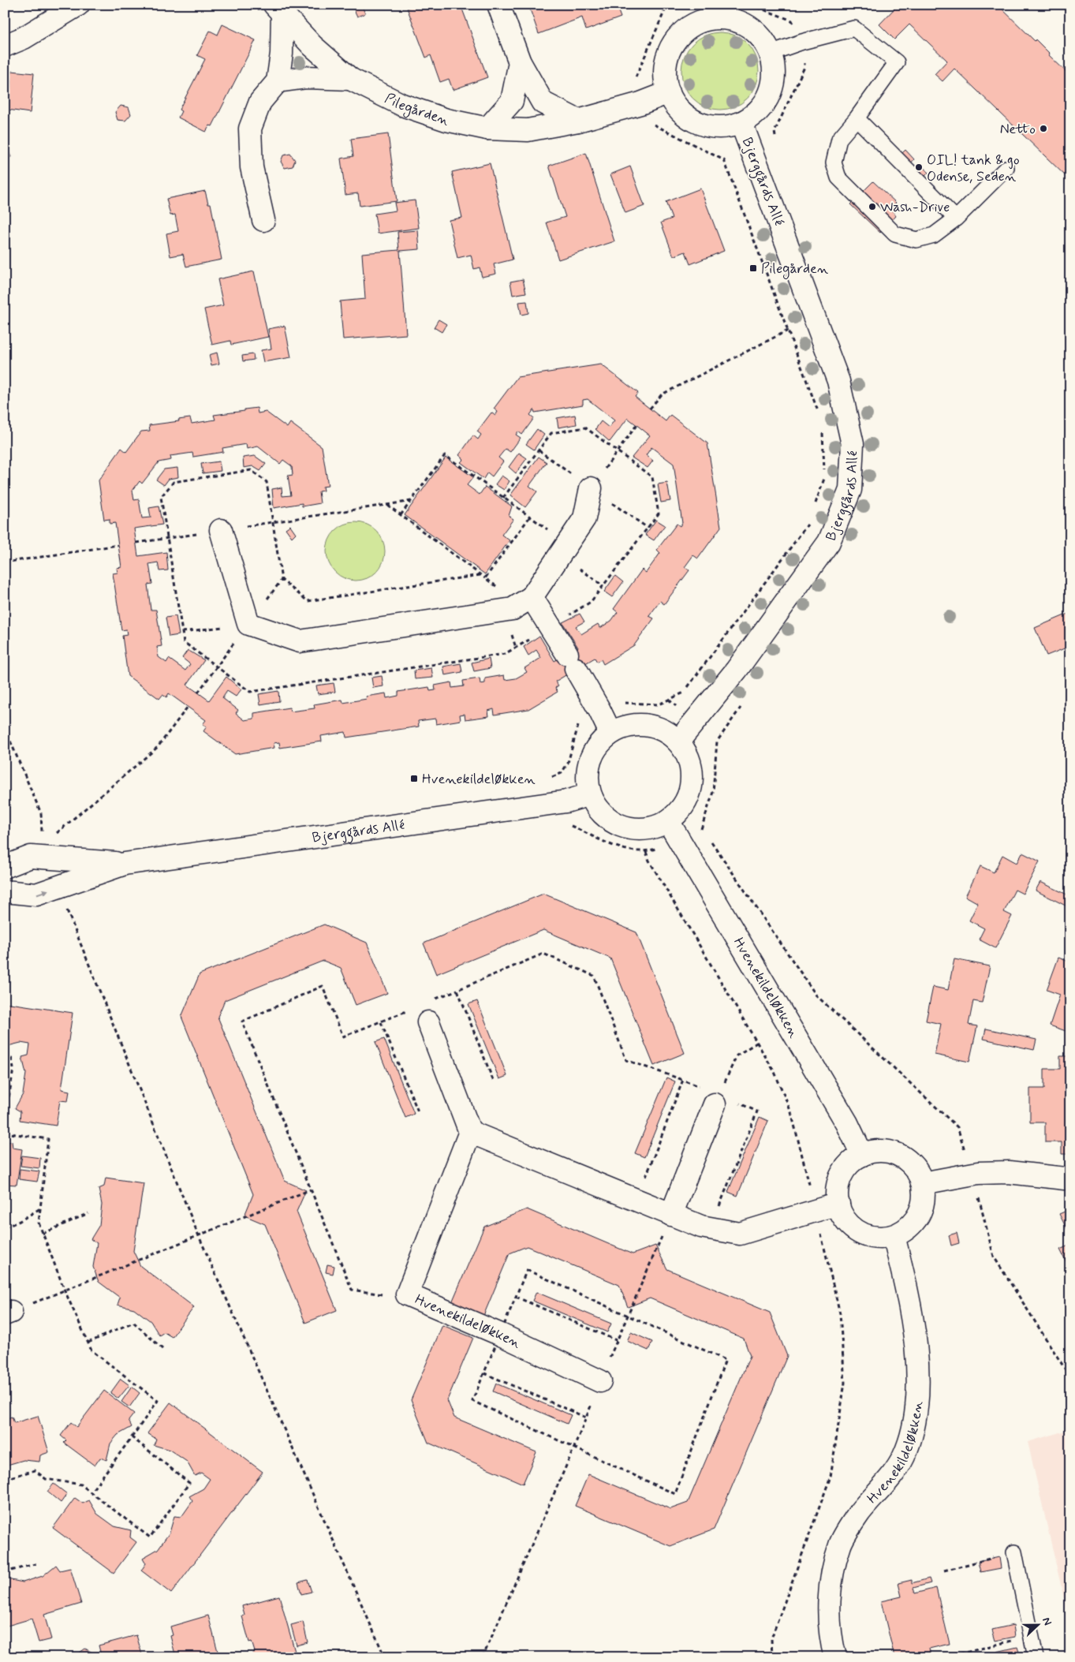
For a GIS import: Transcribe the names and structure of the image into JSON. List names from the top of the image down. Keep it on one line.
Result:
{"streets":{"street":["Pilegården","Bjerggårds Allé","Hvenekildeløkken"]},"crossings":[["Pilegården","Bjerggårds Allé"],["Bjerggårds Allé","Hvenekildeløkken"]],"places":{"other":["Netto","OIL! tank & go Odense, Seden","Wash-Drive"],"transit":["Pilegården","Hvenekildeløkken"]},"north":"right"}
